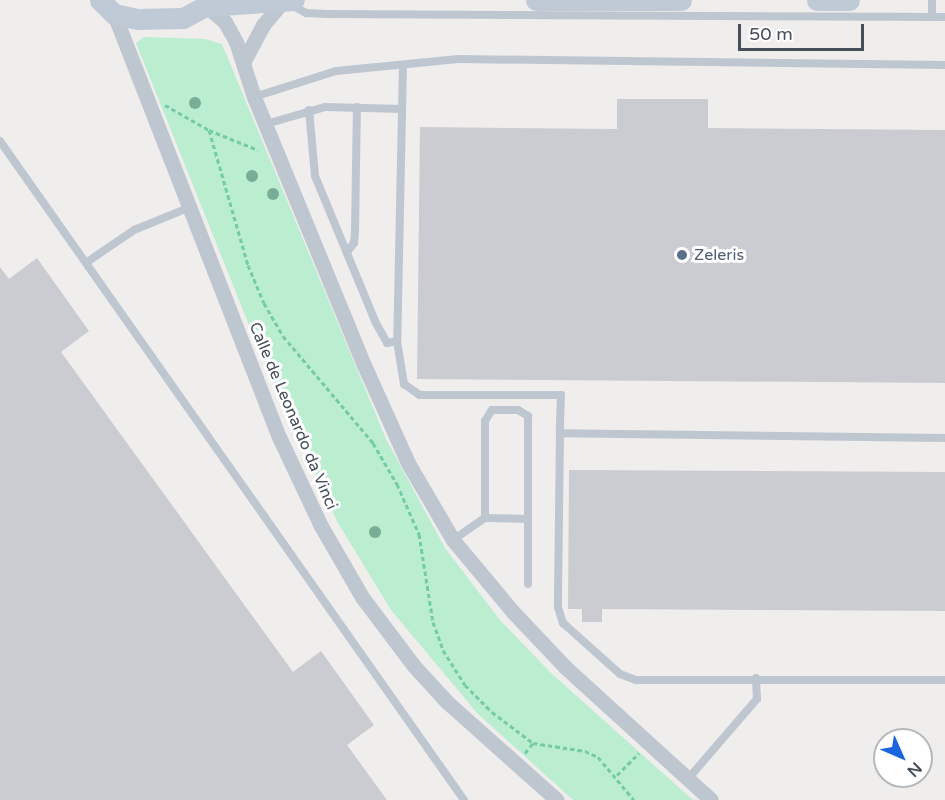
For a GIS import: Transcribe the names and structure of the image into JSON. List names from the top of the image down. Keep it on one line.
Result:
{"streets":{"street":["Calle de Leonardo da Vinci"]},"places":["Zeleris"],"scale_bar":"50 m","north":"bottom right"}
